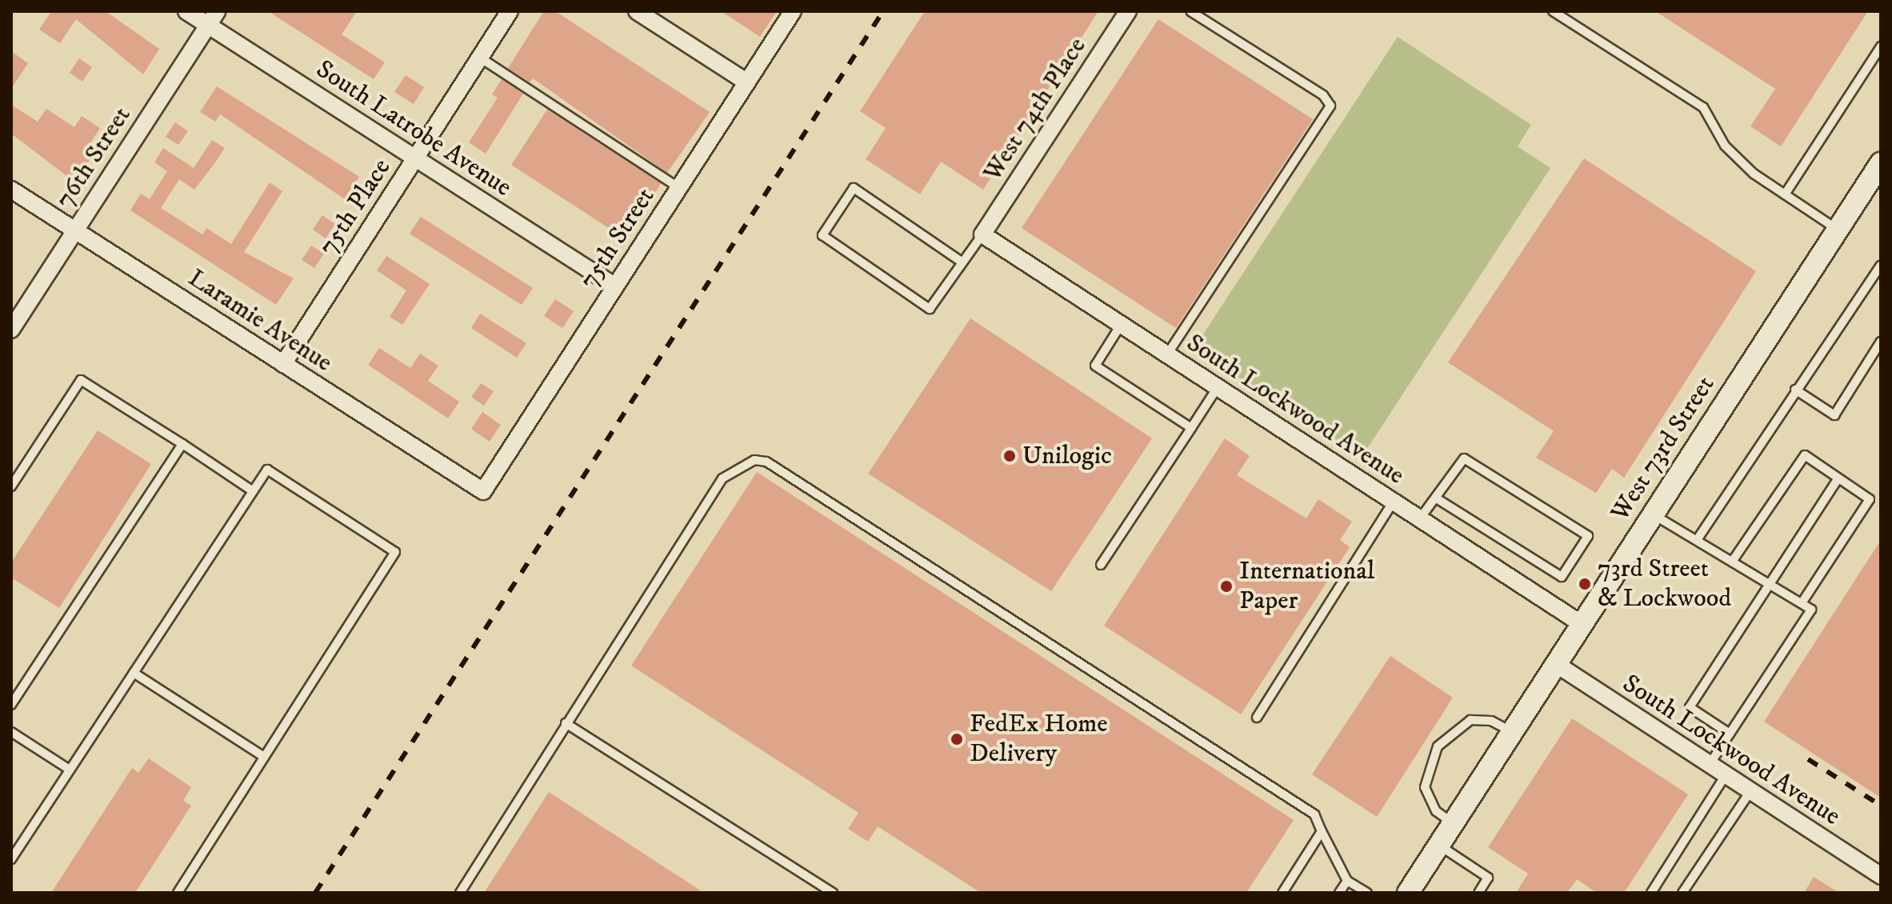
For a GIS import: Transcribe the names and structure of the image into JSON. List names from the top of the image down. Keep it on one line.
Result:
{"streets":{"street":["West 74th Place","South Latrobe Avenue","76th Street","75th Place","75th Street","Laramie Avenue","South Lockwood Avenue","West 73rd Street"]},"crossings":[["West 74th Place","South Lockwood Avenue"],["South Latrobe Avenue","76th Street"],["South Latrobe Avenue","75th Place"],["South Latrobe Avenue","75th Street"],["76th Street","Laramie Avenue"],["75th Place","Laramie Avenue"],["75th Street","Laramie Avenue"],["South Lockwood Avenue","West 73rd Street"]],"places":["Unilogic","73rd Street & Lockwood","International Paper","FedEx Home Delivery"]}
